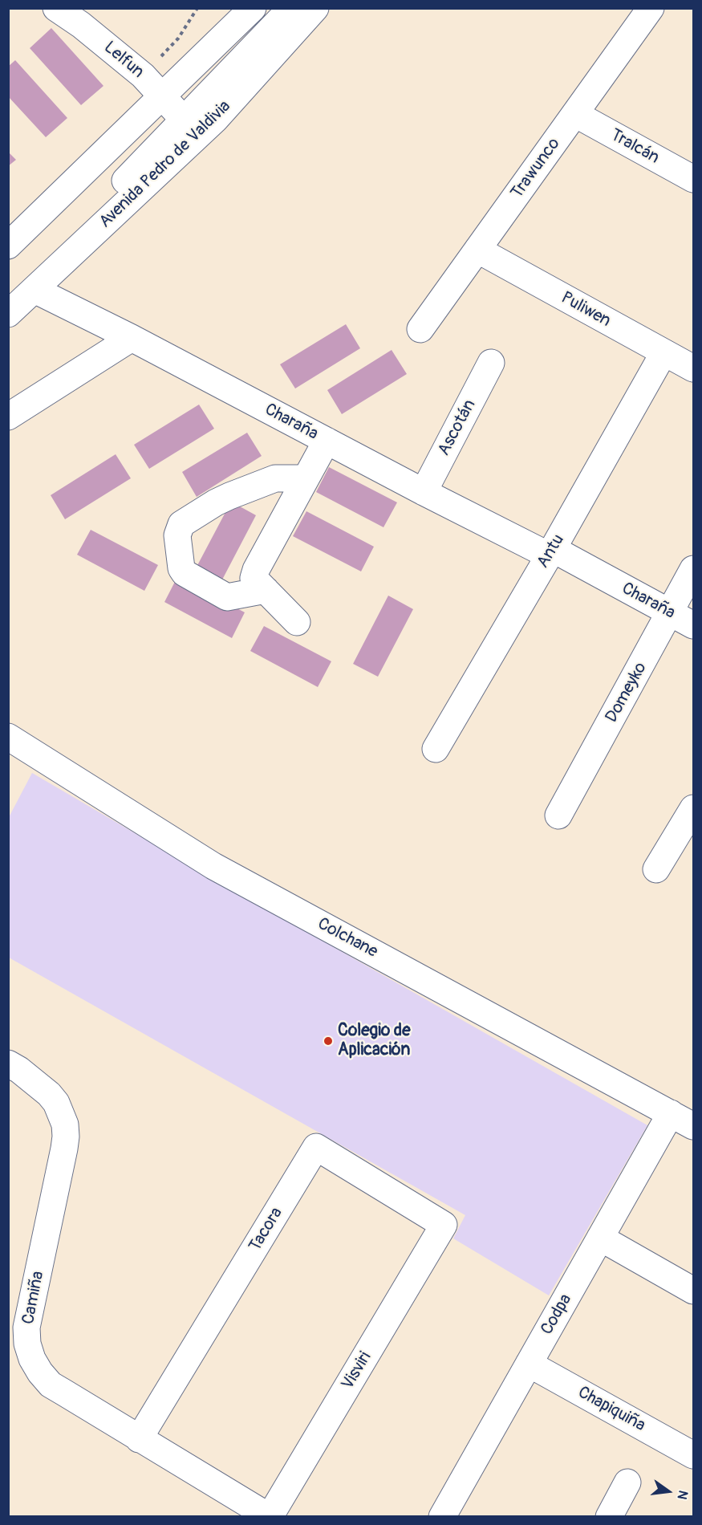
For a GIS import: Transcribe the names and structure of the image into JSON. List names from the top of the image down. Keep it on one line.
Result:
{"streets":{"street":["Lelfun","Tralcán","Avenida Pedro de Valdivia","Trawunco","Puliwen","Charaña","Ascotán","Antu","Domeyko","Colchane","Tacora","Camiña","Codpa","Visviri","Chapiquiña"]},"crossings":[["Tralcán","Trawunco"],["Avenida Pedro de Valdivia","Charaña"],["Trawunco","Puliwen"],["Puliwen","Antu"],["Charaña","Ascotán"],["Charaña","Antu"],["Charaña","Domeyko"],["Colchane","Codpa"],["Tacora","Camiña"],["Tacora","Visviri"],["Camiña","Visviri"],["Codpa","Chapiquiña"]],"places":["Colegio de Aplicación"],"north":"right"}
